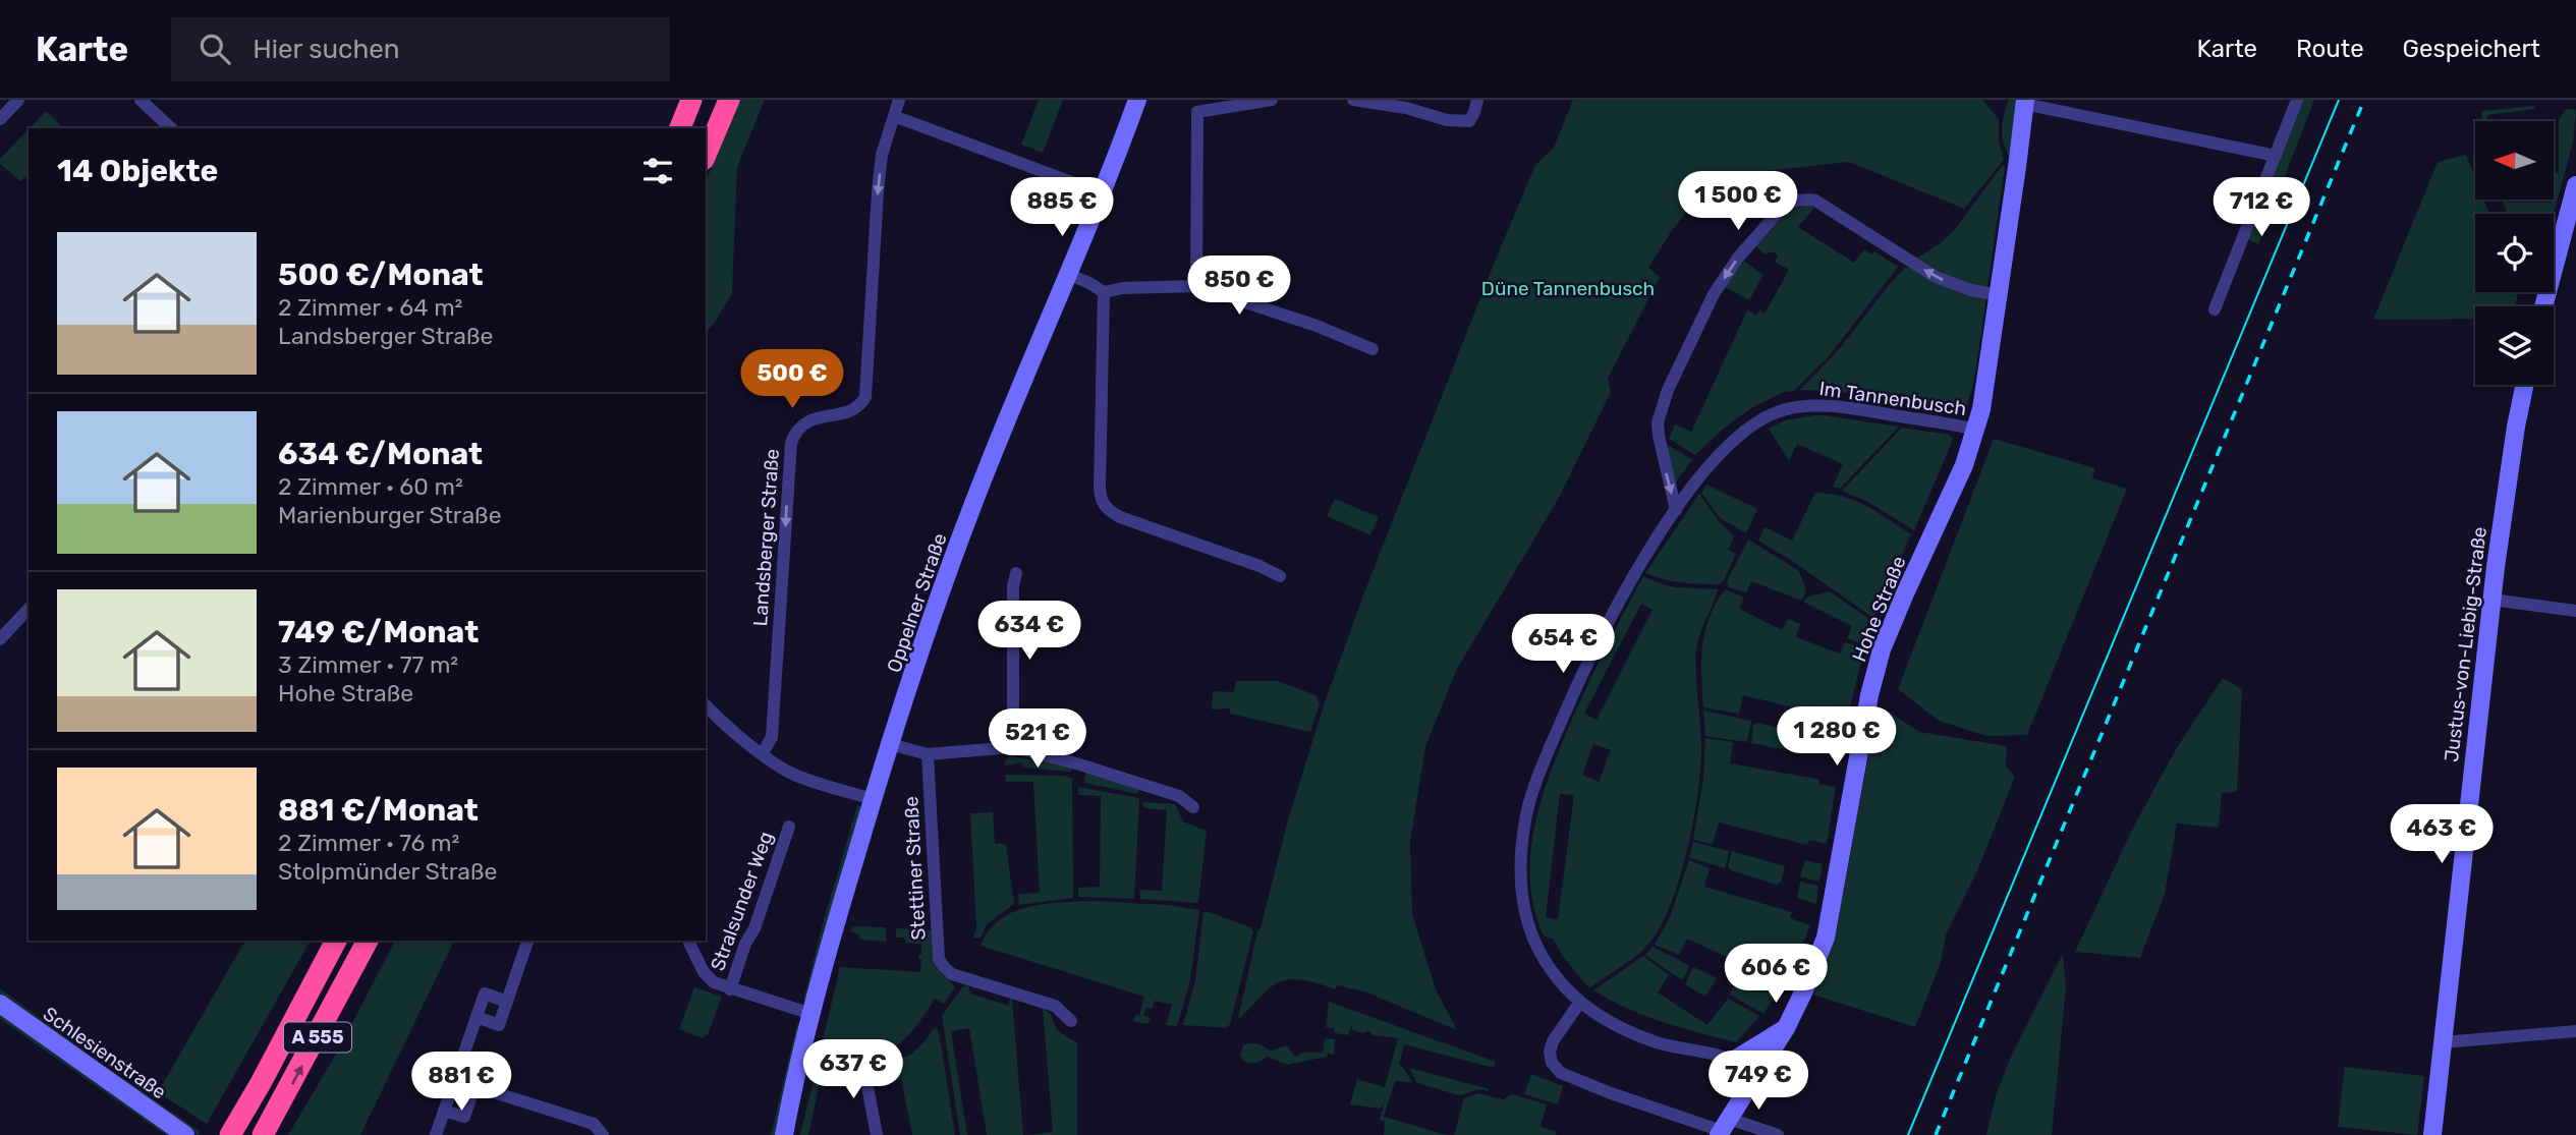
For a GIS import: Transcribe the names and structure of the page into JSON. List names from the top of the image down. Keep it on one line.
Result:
{"streets":{"highway":["A 555"],"street":["Im Tannenbusch","Landsberger Straße","Oppelner Straße","Hohe Straße","Justus-von-Liebig-Straße","Stettiner Straße","Stralsunder Weg","Schlesienstraße"]},"crossings":[["Im Tannenbusch","Hohe Straße"]],"one_way":["Landsberger Straße"],"parks":["Düne Tannenbusch"],"north":"left","page":{"header":"Karte","search":"Hier suchen","nav":["Karte","Route","Gespeichert"],"heading":"14 Objekte","price":["1 500 €","885 €","712 €","850 €","500 €","634 €","654 €","1 280 €","521 €","463 €","606 €","637 €","749 €","881 €"],"list":[{"name":"500 €/Monat","note":"2 Zimmer · 64 m² · Landsberger Straße"},{"name":"634 €/Monat","note":"2 Zimmer · 60 m² · Marienburger Straße"},{"name":"749 €/Monat","note":"3 Zimmer · 77 m² · Hohe Straße"},{"name":"881 €/Monat","note":"2 Zimmer · 76 m² · Stolpmünder Straße"}]}}
